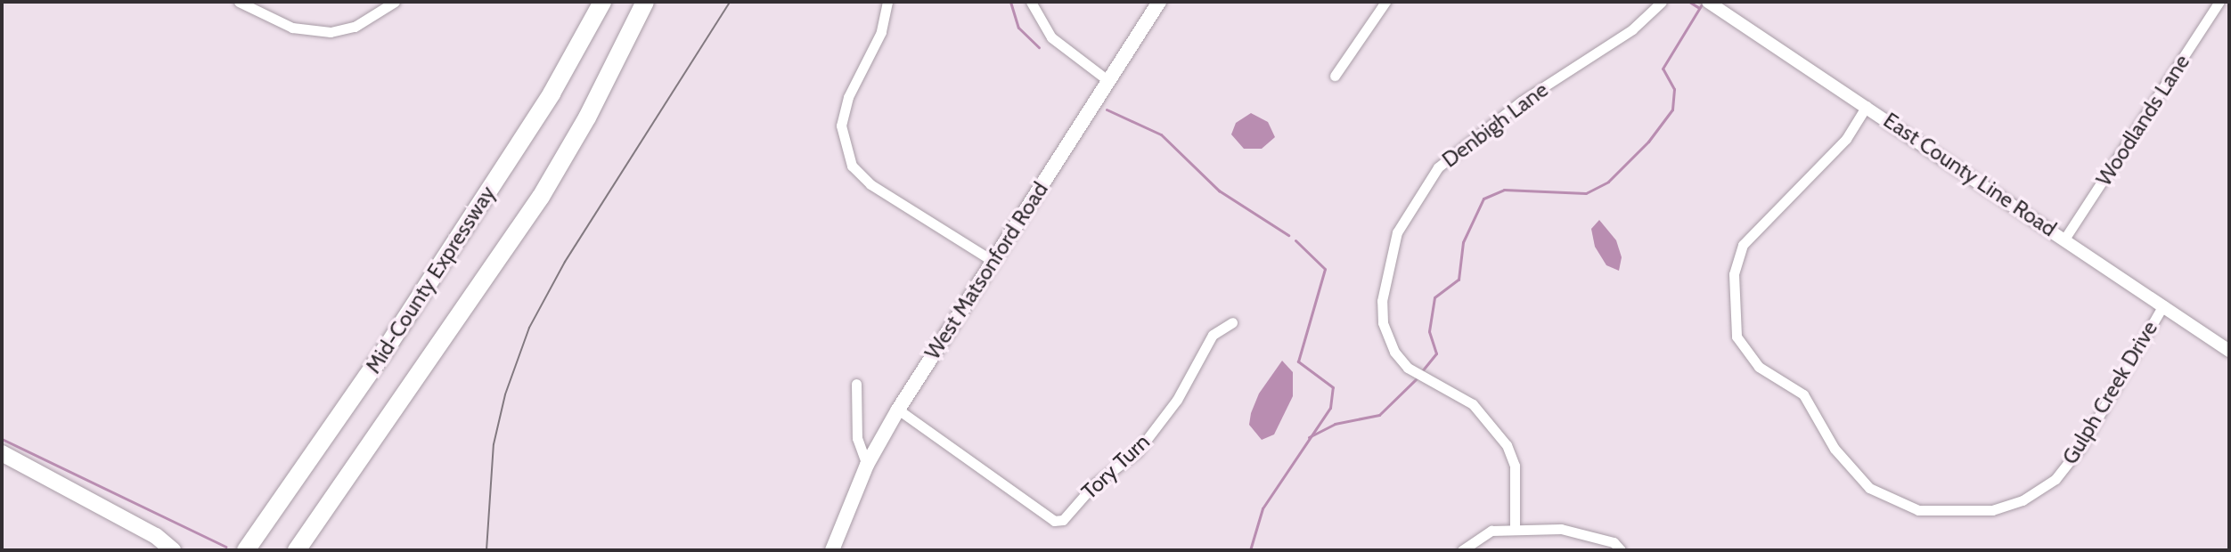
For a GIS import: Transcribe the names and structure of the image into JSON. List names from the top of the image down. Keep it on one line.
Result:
{"streets":{"highway":["Mid-County Expressway"],"main road":["West Matsonford Road"],"street":["Woodlands Lane","Denbigh Lane","East County Line Road","Gulph Creek Drive","Tory Turn"]},"crossings":[["Woodlands Lane","East County Line Road"],["East County Line Road","Gulph Creek Drive"],["West Matsonford Road","Tory Turn"]]}
